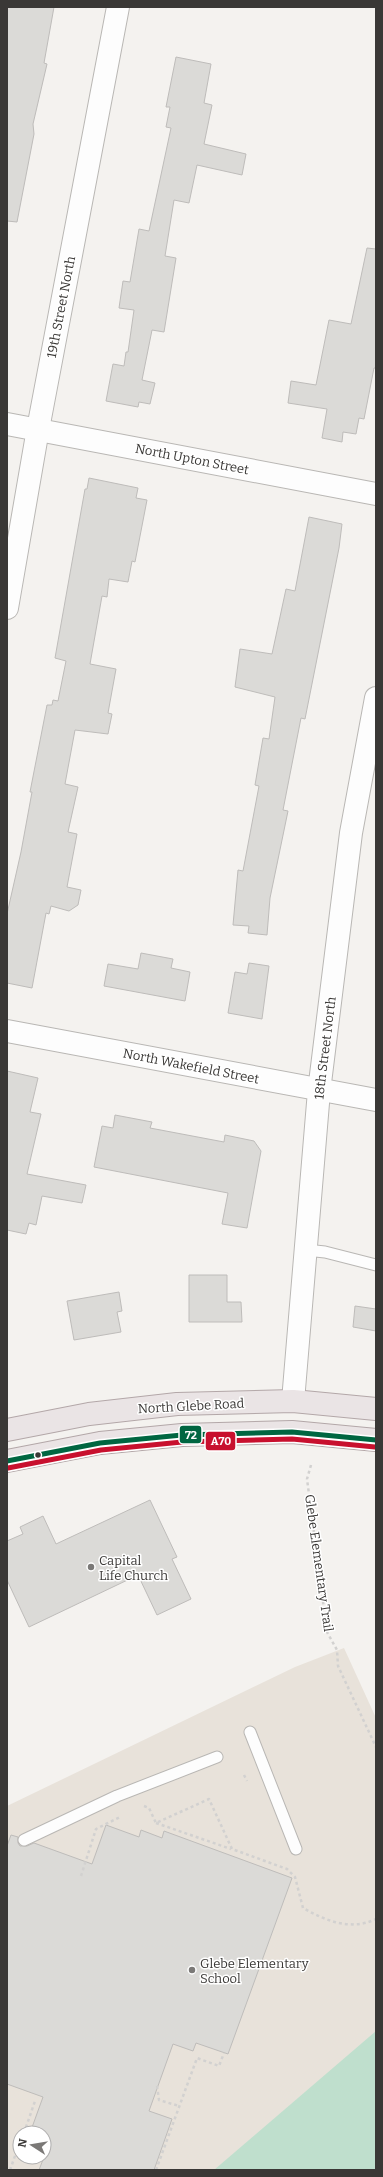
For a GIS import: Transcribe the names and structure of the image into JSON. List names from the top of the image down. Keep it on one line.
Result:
{"streets":{"main road":["North Glebe Road"],"street":["19th Street North","North Upton Street","18th Street North","North Wakefield Street"],"path":["Glebe Elementary Trail"]},"crossings":[["19th Street North","North Upton Street"],["18th Street North","North Wakefield Street"],["18th Street North","North Glebe Road"]],"places":["Capital Life Church","Glebe Elementary School"],"lines":["transit line 72","transit line A70"],"north":"left"}
